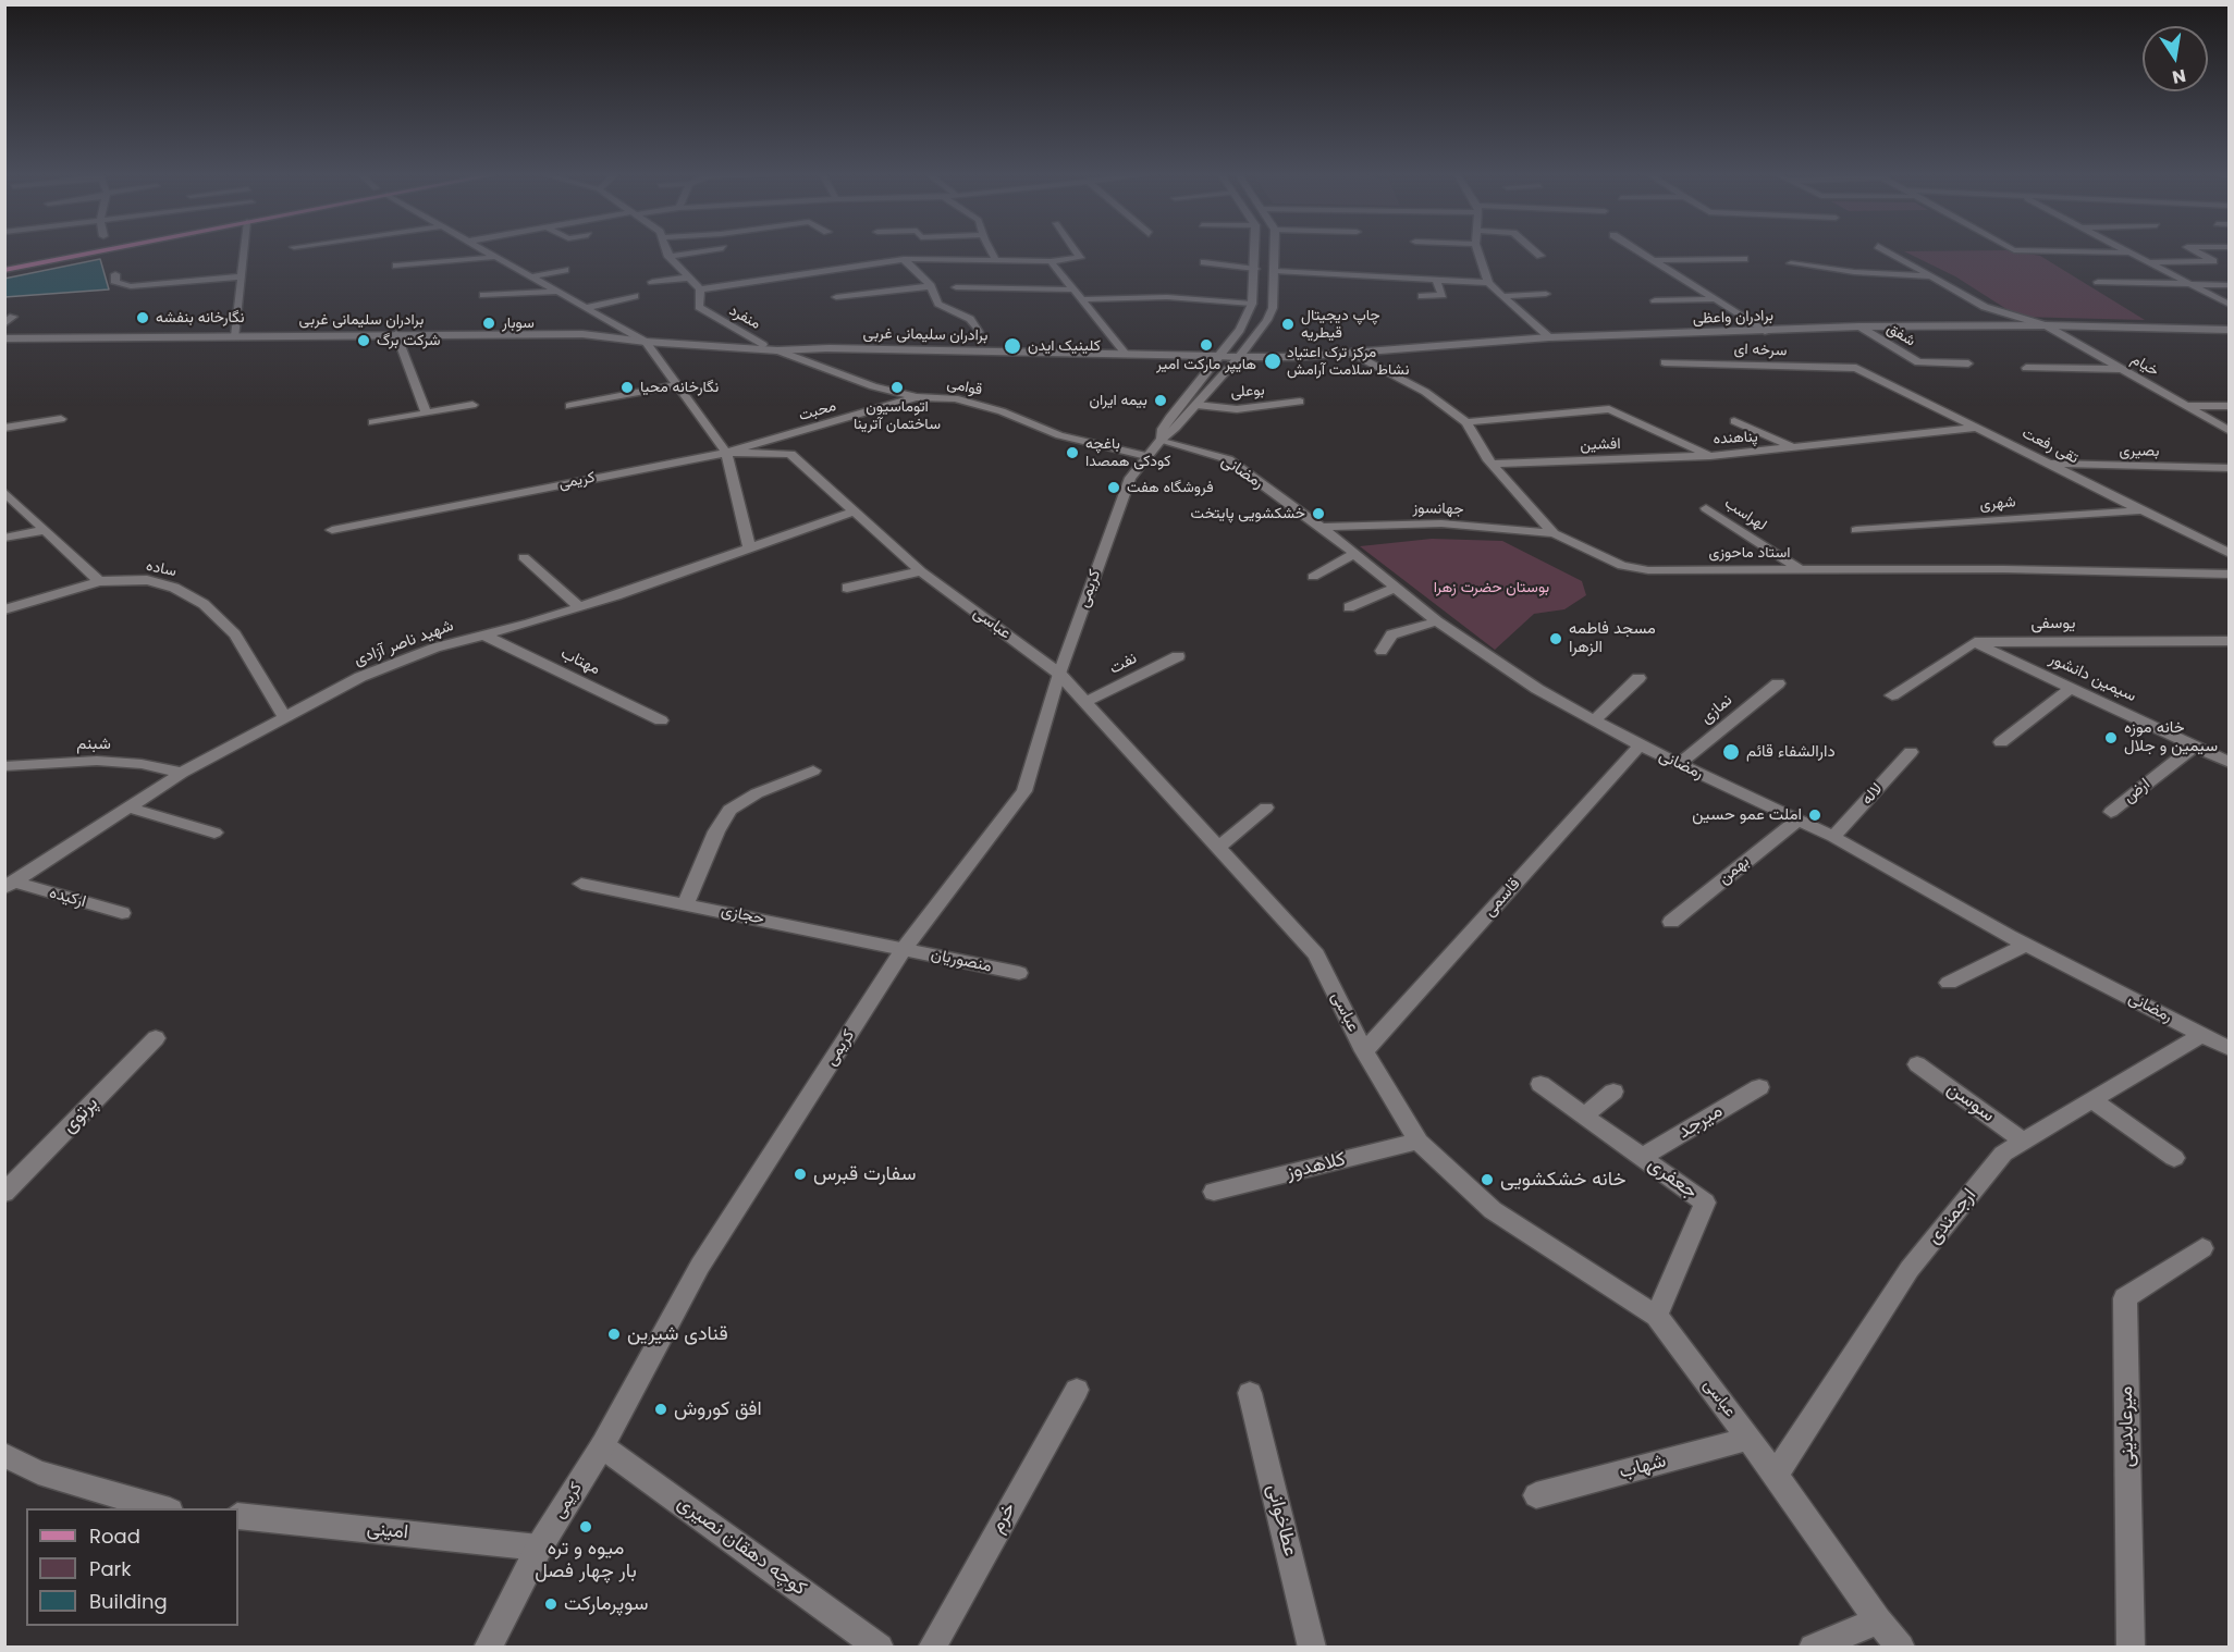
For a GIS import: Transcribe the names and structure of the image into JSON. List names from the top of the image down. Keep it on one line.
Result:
{"streets":{"street":["منفرد","برادران واعظی","برادران سلیمانی غربی","شفق","سرخه ای","خیام","قوامی","بوعلی","محبت","پناهنده","افشین","تقی رفعت","بصیری","رمضانی","کریمی","شهری","جهانسوز","لهراسب","استاد ماحوزی","ساده","عباسی","یوسفی","شهید ناصر آزادی","مهتاب","نفت","سیمین دانشور","نمازی","شبنم","ارض","لاله","بهمن","ارکیده","قاسمی","حجازی","منصوریان","سوسن","پرتوی","میرجد","کلاهدوز","جعفری","ارجمندی","میرعابدینی","شهاب","خرم","عطاخوانی","امینی","کوچه دهقان نصیری"]},"crossings":[["منفرد","برادران سلیمانی غربی"],["برادران واعظی","برادران سلیمانی غربی"],["برادران واعظی","شفق"],["برادران واعظی","خیام"],["برادران واعظی","کریمی"],["برادران واعظی","استاد ماحوزی"],["برادران سلیمانی غربی","قوامی"],["برادران سلیمانی غربی","کریمی"],["سرخه ای","تقی رفعت"],["قوامی","محبت"],["قوامی","کریمی"],["بوعلی","کریمی"],["محبت","کریمی"],["محبت","عباسی"],["پناهنده","افشین"],["پناهنده","تقی رفعت"],["پناهنده","استاد ماحوزی"],["افشین","استاد ماحوزی"],["تقی رفعت","بصیری"],["تقی رفعت","شهری"],["رمضانی","کریمی"],["رمضانی","جهانسوز"],["رمضانی","نمازی"],["رمضانی","لاله"],["رمضانی","بهمن"],["رمضانی","قاسمی"],["رمضانی","ارجمندی"],["کریمی","عباسی"],["کریمی","حجازی"],["کریمی","منصوریان"],["کریمی","امینی"],["کریمی","کوچه دهقان نصیری"],["جهانسوز","استاد ماحوزی"],["لهراسب","استاد ماحوزی"],["ساده","شهید ناصر آزادی"],["عباسی","شهید ناصر آزادی"],["عباسی","نفت"],["عباسی","قاسمی"],["عباسی","کلاهدوز"],["عباسی","جعفری"],["عباسی","ارجمندی"],["عباسی","شهاب"],["یوسفی","سیمین دانشور"],["شهید ناصر آزادی","مهتاب"],["شهید ناصر آزادی","شبنم"],["شهید ناصر آزادی","ارکیده"],["سیمین دانشور","ارض"],["حجازی","منصوریان"],["سوسن","ارجمندی"],["میرجد","جعفری"]],"parks":["بوستان حضرت زهرا"],"places":["نگارخانه بنفشه","سوبار","چاپ دیجیتال قیطریه","شرکت برگ","هایپر مارکت امیر","کلینیک ایدن","مرکز ترک اعتیاد نشاط سلامت آرامش","نگارخانه محیا","اتوماسیون ساختمان آترینا","بیمه ایران","باغچه کودکی همصدا","فروشگاه هفت","خشکشویی پايتخت","مسجد فاطمه الزهرا","خانه موزه سیمین و جلال","دارالشفاء قائم","املت عمو حسین","سفارت قبرس","خانه خشکشویی","قنادی شیرین","افق کوروش","میوه و تره بار چهار فصل","سوپرمارکت"],"legend":["Road","Park","Building"],"north":"bottom"}
